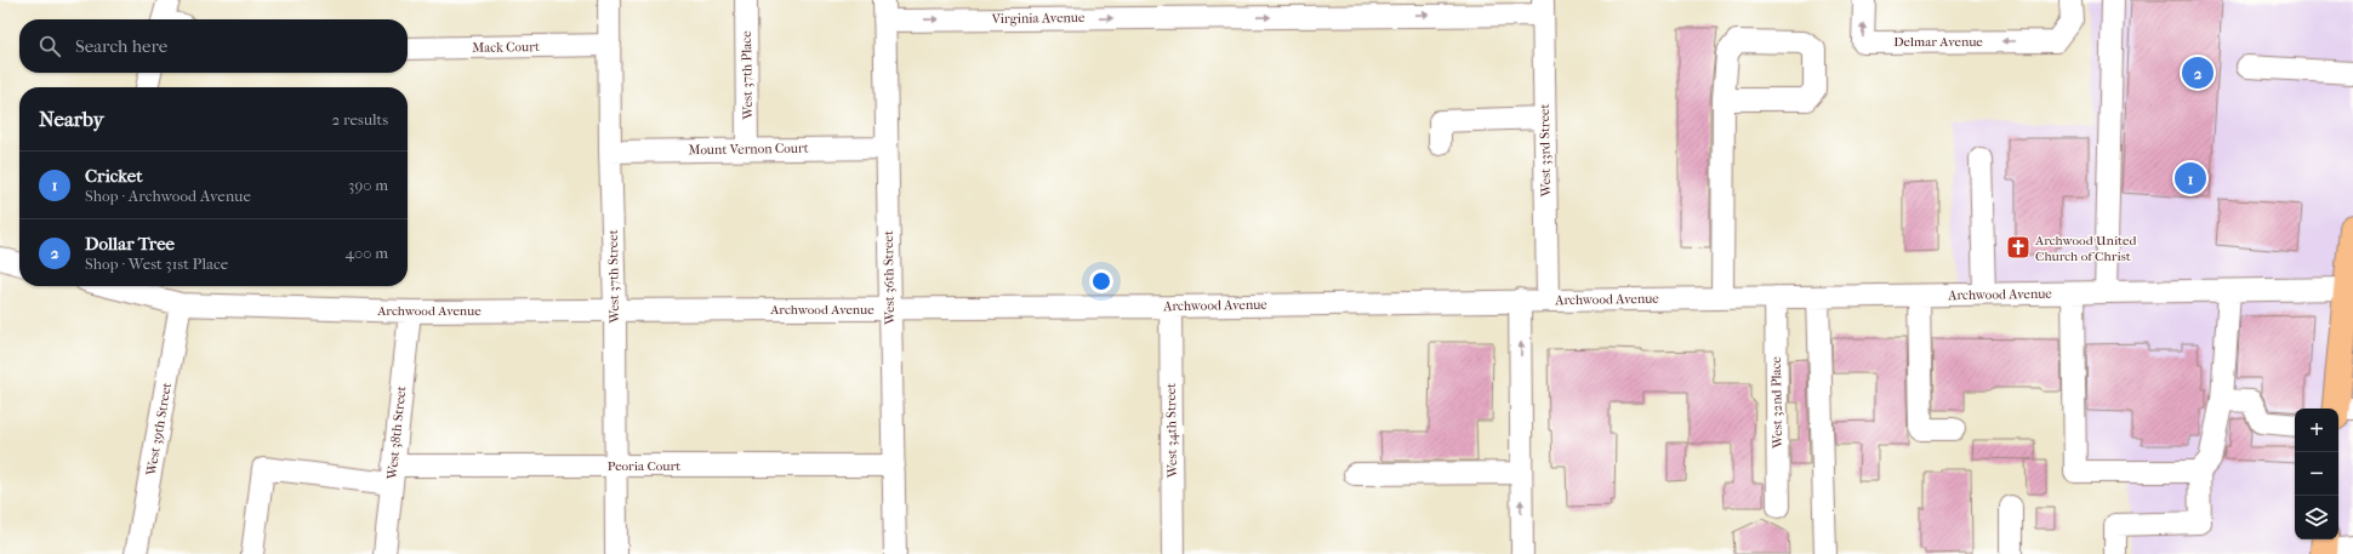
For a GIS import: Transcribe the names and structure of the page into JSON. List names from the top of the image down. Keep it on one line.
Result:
{"streets":{"street":["Virginia Avenue","Delmar Avenue","Mack Court","West 37th Place","Mount Vernon Court","West 33rd Street","West 37th Street","West 36th Street","Archwood Avenue","West 32nd Place","West 39th Street","West 34th Street","West 38th Street","Peoria Court"]},"crossings":[["Virginia Avenue","West 33rd Street"],["Virginia Avenue","West 36th Street"],["Mack Court","West 37th Street"],["West 37th Place","Mount Vernon Court"],["Mount Vernon Court","West 37th Street"],["Mount Vernon Court","West 36th Street"],["West 33rd Street","Archwood Avenue"],["West 37th Street","Archwood Avenue"],["West 37th Street","Peoria Court"],["West 36th Street","Archwood Avenue"],["West 36th Street","Peoria Court"],["Archwood Avenue","West 32nd Place"],["Archwood Avenue","West 39th Street"],["Archwood Avenue","West 34th Street"],["Archwood Avenue","West 38th Street"],["West 38th Street","Peoria Court"]],"one_way":["Virginia Avenue"],"places":{"church":["Archwood United Church of Christ"]},"page":{"search":"Search here","pins":["2","1"],"heading":["Nearby","2 results"],"list":[{"mark":"1","name":"Cricket","note":"Shop · Archwood Avenue","value":"390 m"},{"mark":"2","name":"Dollar Tree","note":"Shop · West 31st Place","value":"400 m"}],"map_buttons":["+","−"]}}
